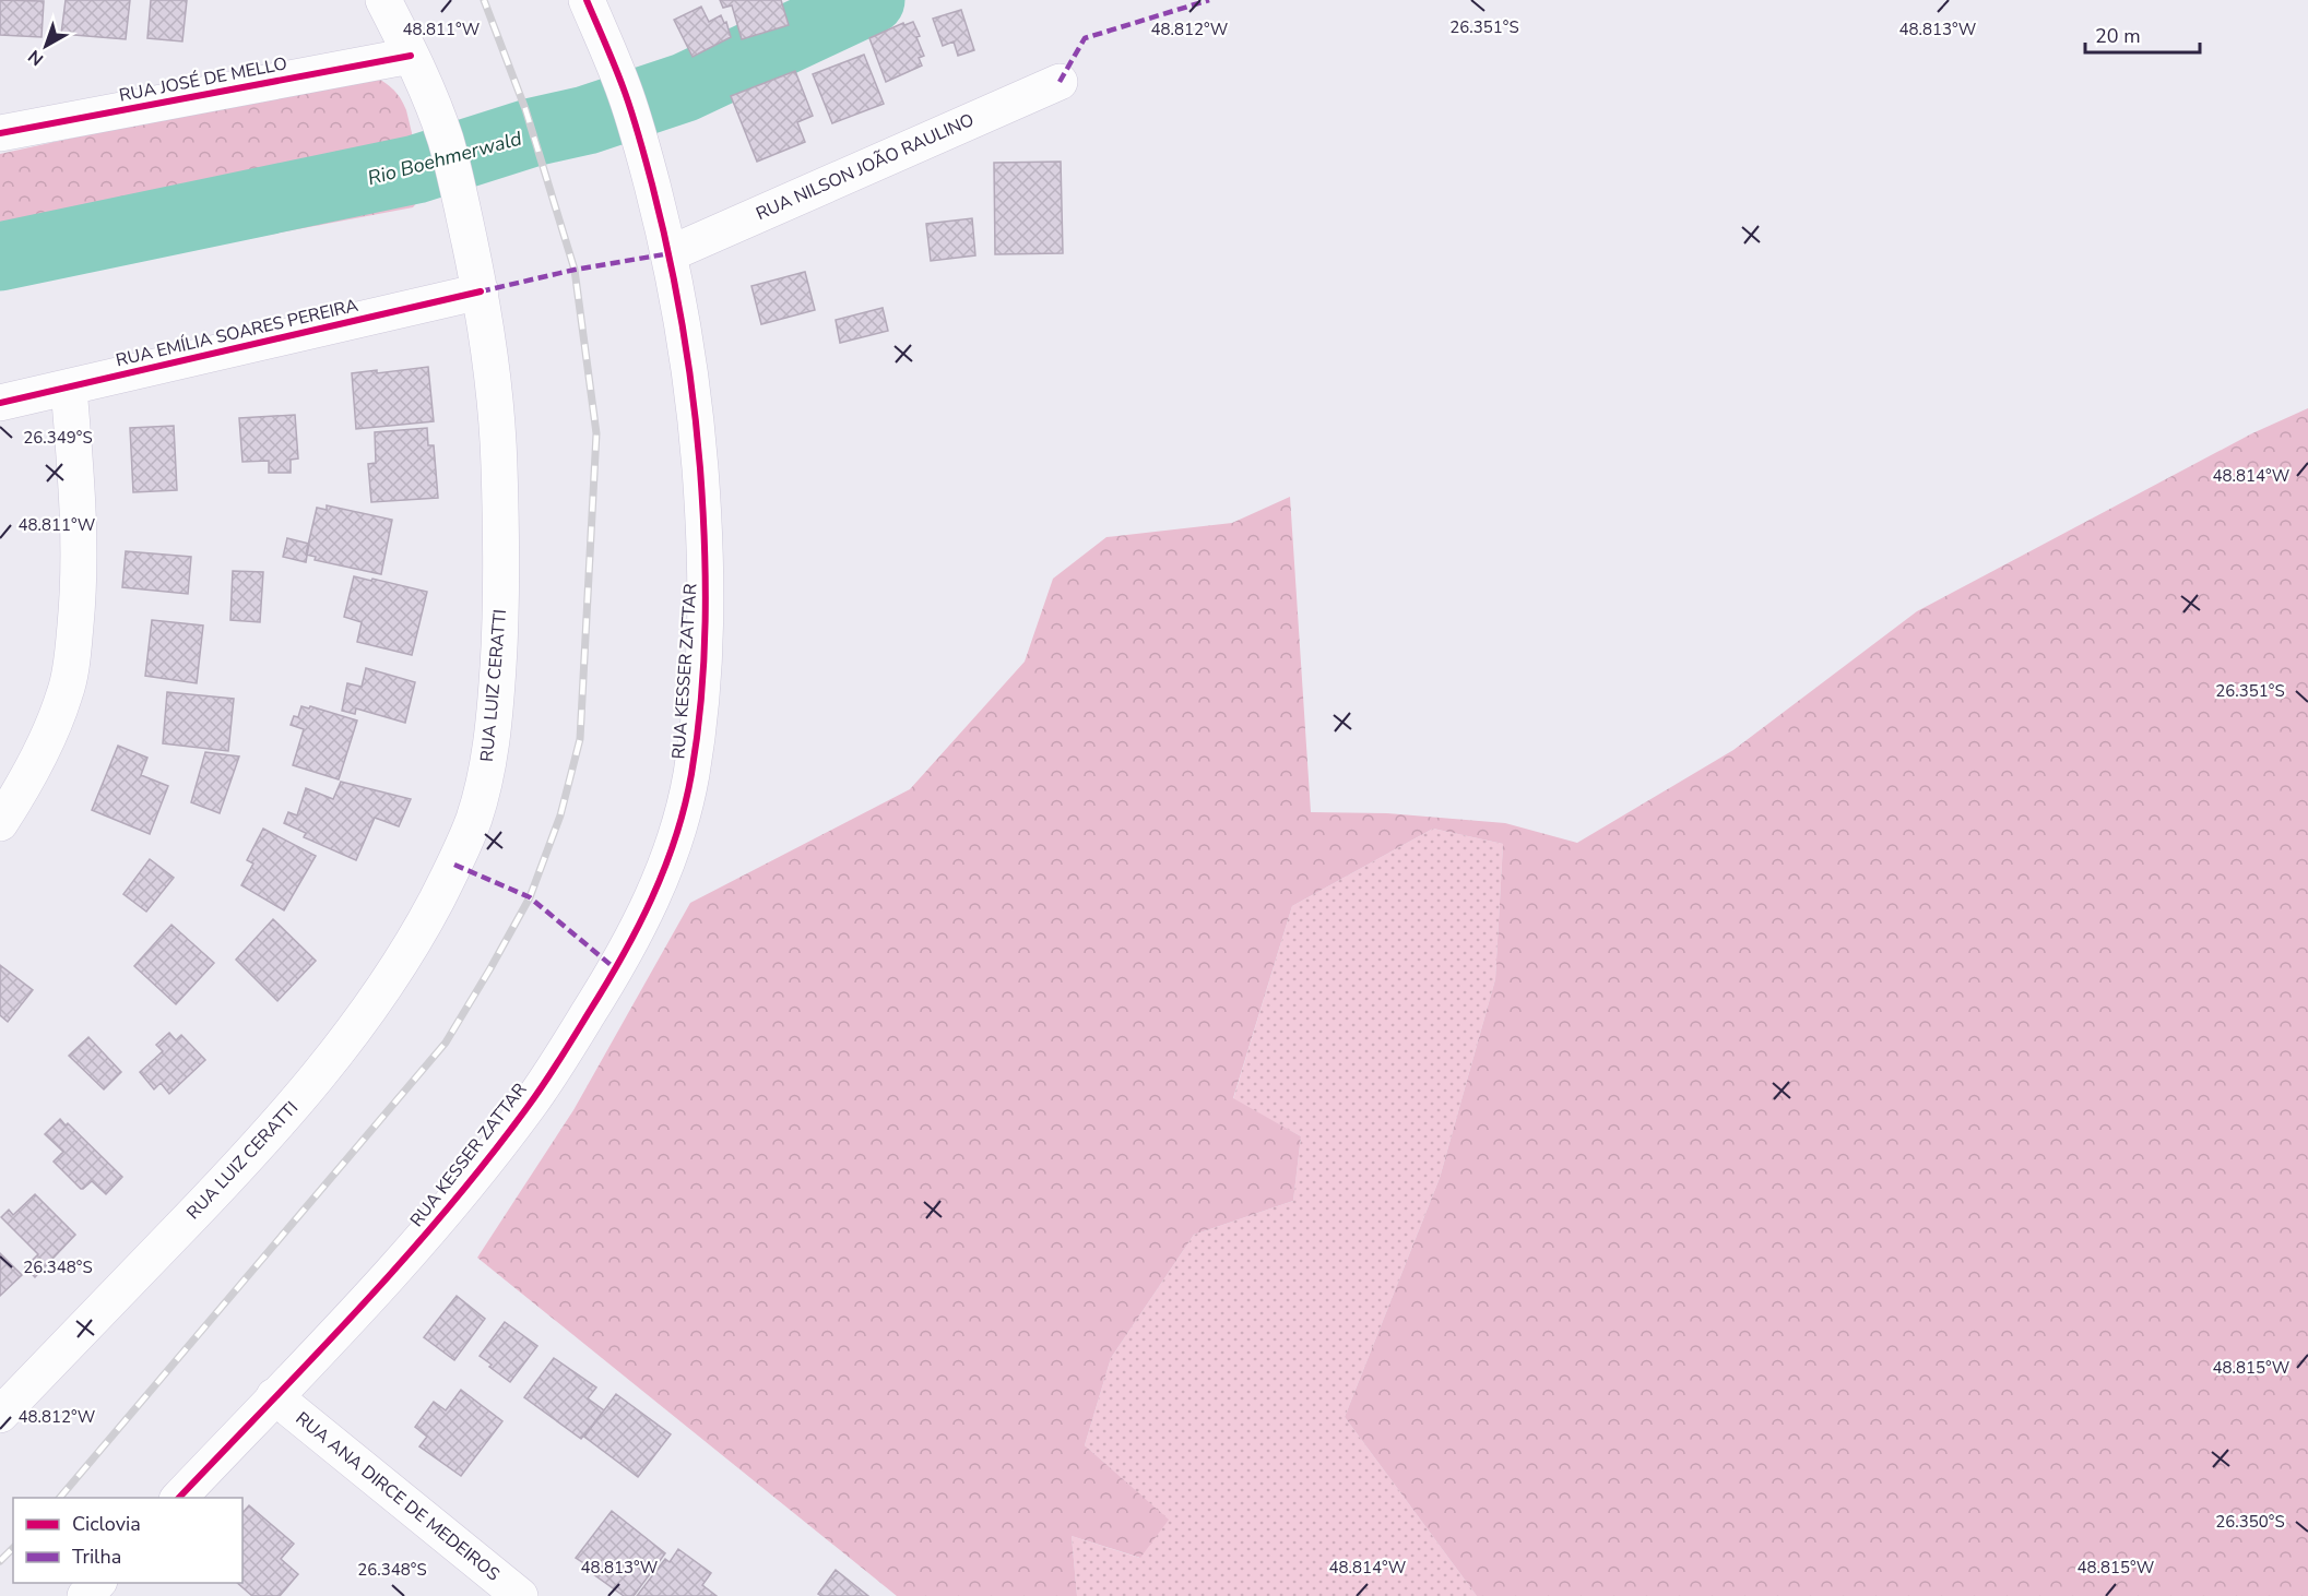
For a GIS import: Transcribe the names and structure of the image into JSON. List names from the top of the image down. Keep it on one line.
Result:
{"streets":{"street":["RUA JOSÉ DE MELLO","RUA NILSON JOÃO RAULINO","RUA EMÍLIA SOARES PEREIRA","RUA KESSER ZATTAR","RUA LUIZ CERATTI","RUA ANA DIRCE DE MEDEIROS"]},"crossings":[["RUA JOSÉ DE MELLO","RUA LUIZ CERATTI"],["RUA NILSON JOÃO RAULINO","RUA KESSER ZATTAR"],["RUA EMÍLIA SOARES PEREIRA","RUA LUIZ CERATTI"],["RUA KESSER ZATTAR","RUA ANA DIRCE DE MEDEIROS"]],"water":["Rio Boehmerwald"],"legend":["Ciclovia","Trilha"],"scale_bar":"20 m","north":"bottom left","coordinates":["26.351°S","48.811°W","48.812°W","48.813°W","26.349°S","48.814°W","26.348°S","48.815°W","26.350°S"]}
